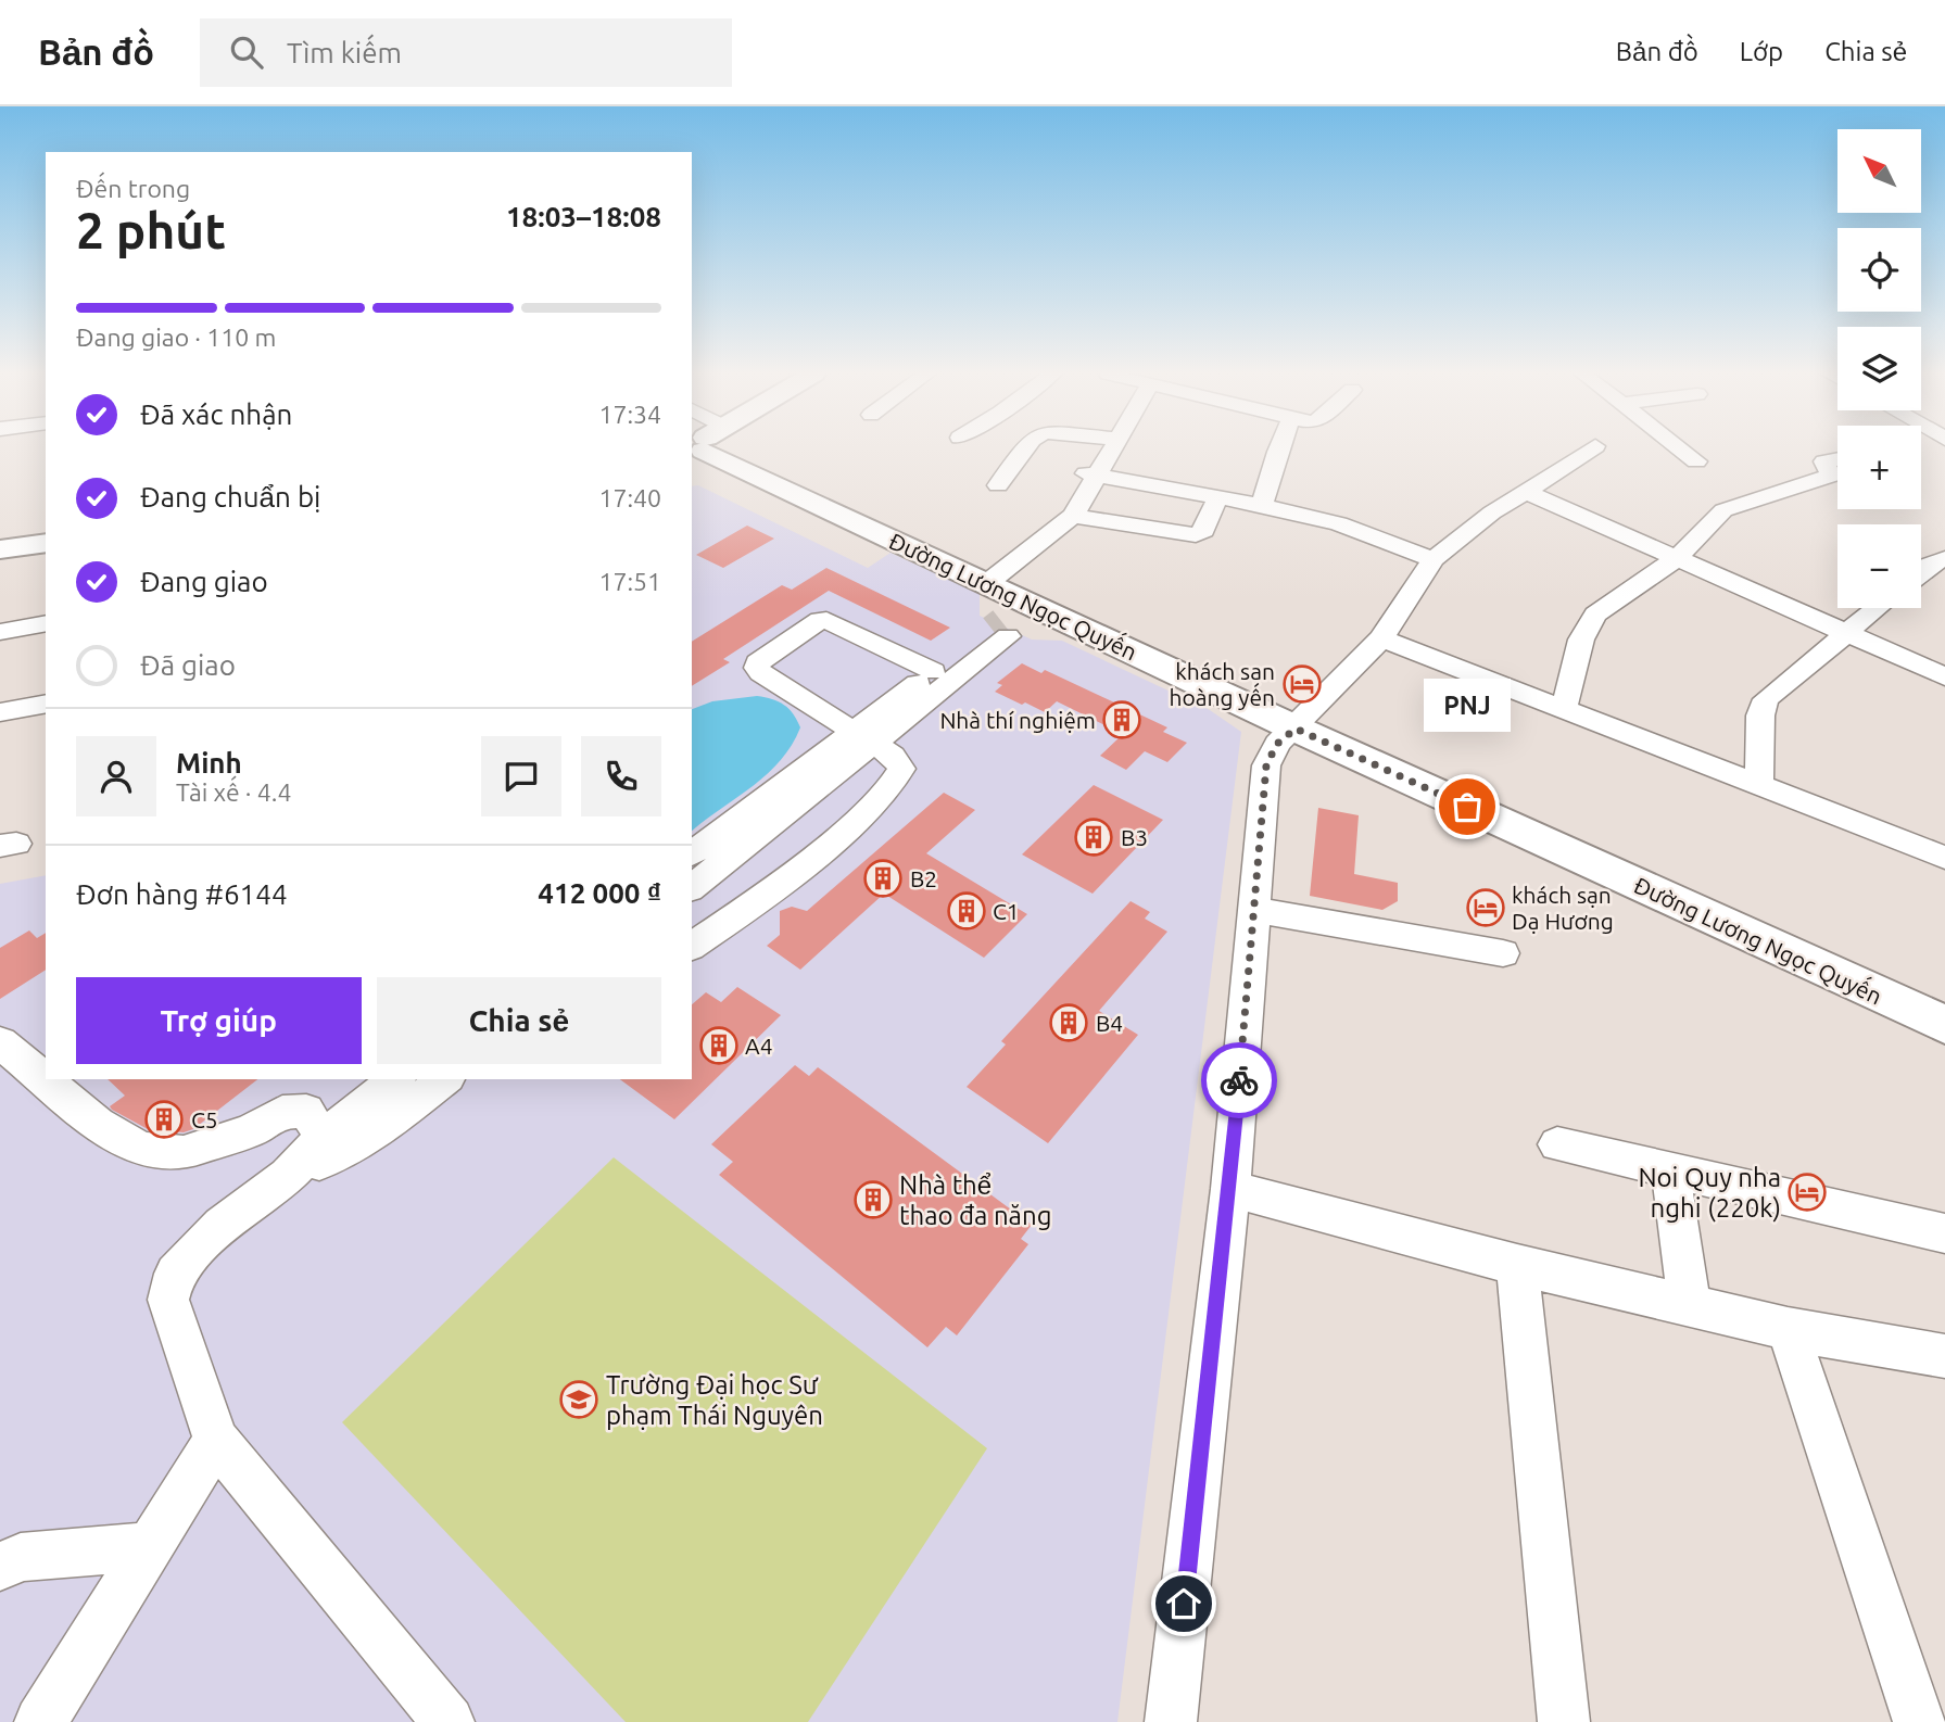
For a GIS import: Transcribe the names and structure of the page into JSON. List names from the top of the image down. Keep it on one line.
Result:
{"streets":{"main road":["Đường Lương Ngọc Quyến"]},"places":{"hotel":["khách sạn hoàng yến","khách sạn Dạ Hương","Noi Quy nha nghi (220k)"],"building":["Nhà thí nghiệm","B3","B2","C1","B4","A4","C5","Nhà thể thao đa năng"],"other":["PNJ"],"school or university":["Trường Đại học Sư phạm Thái Nguyên"]},"north":"top left","page":{"header":"Bản đồ","search":"Tìm kiếm","nav":["Bản đồ","Lớp","Chia sẻ"],"map_buttons":["+","−"],"heading":["2 phút","Đến trong","18:03–18:08"],"panel":["Minh","Tài xế · 4.4","Đơn hàng #6144","412 000 ₫"],"bar":"Đang giao · 110 m","list":[["Đã xác nhận","17:34"],["Đang chuẩn bị","17:40"],["Đang giao","17:51"],"Đã giao"],"bubble":"PNJ","buttons":["Trợ giúp","Chia sẻ"]}}
